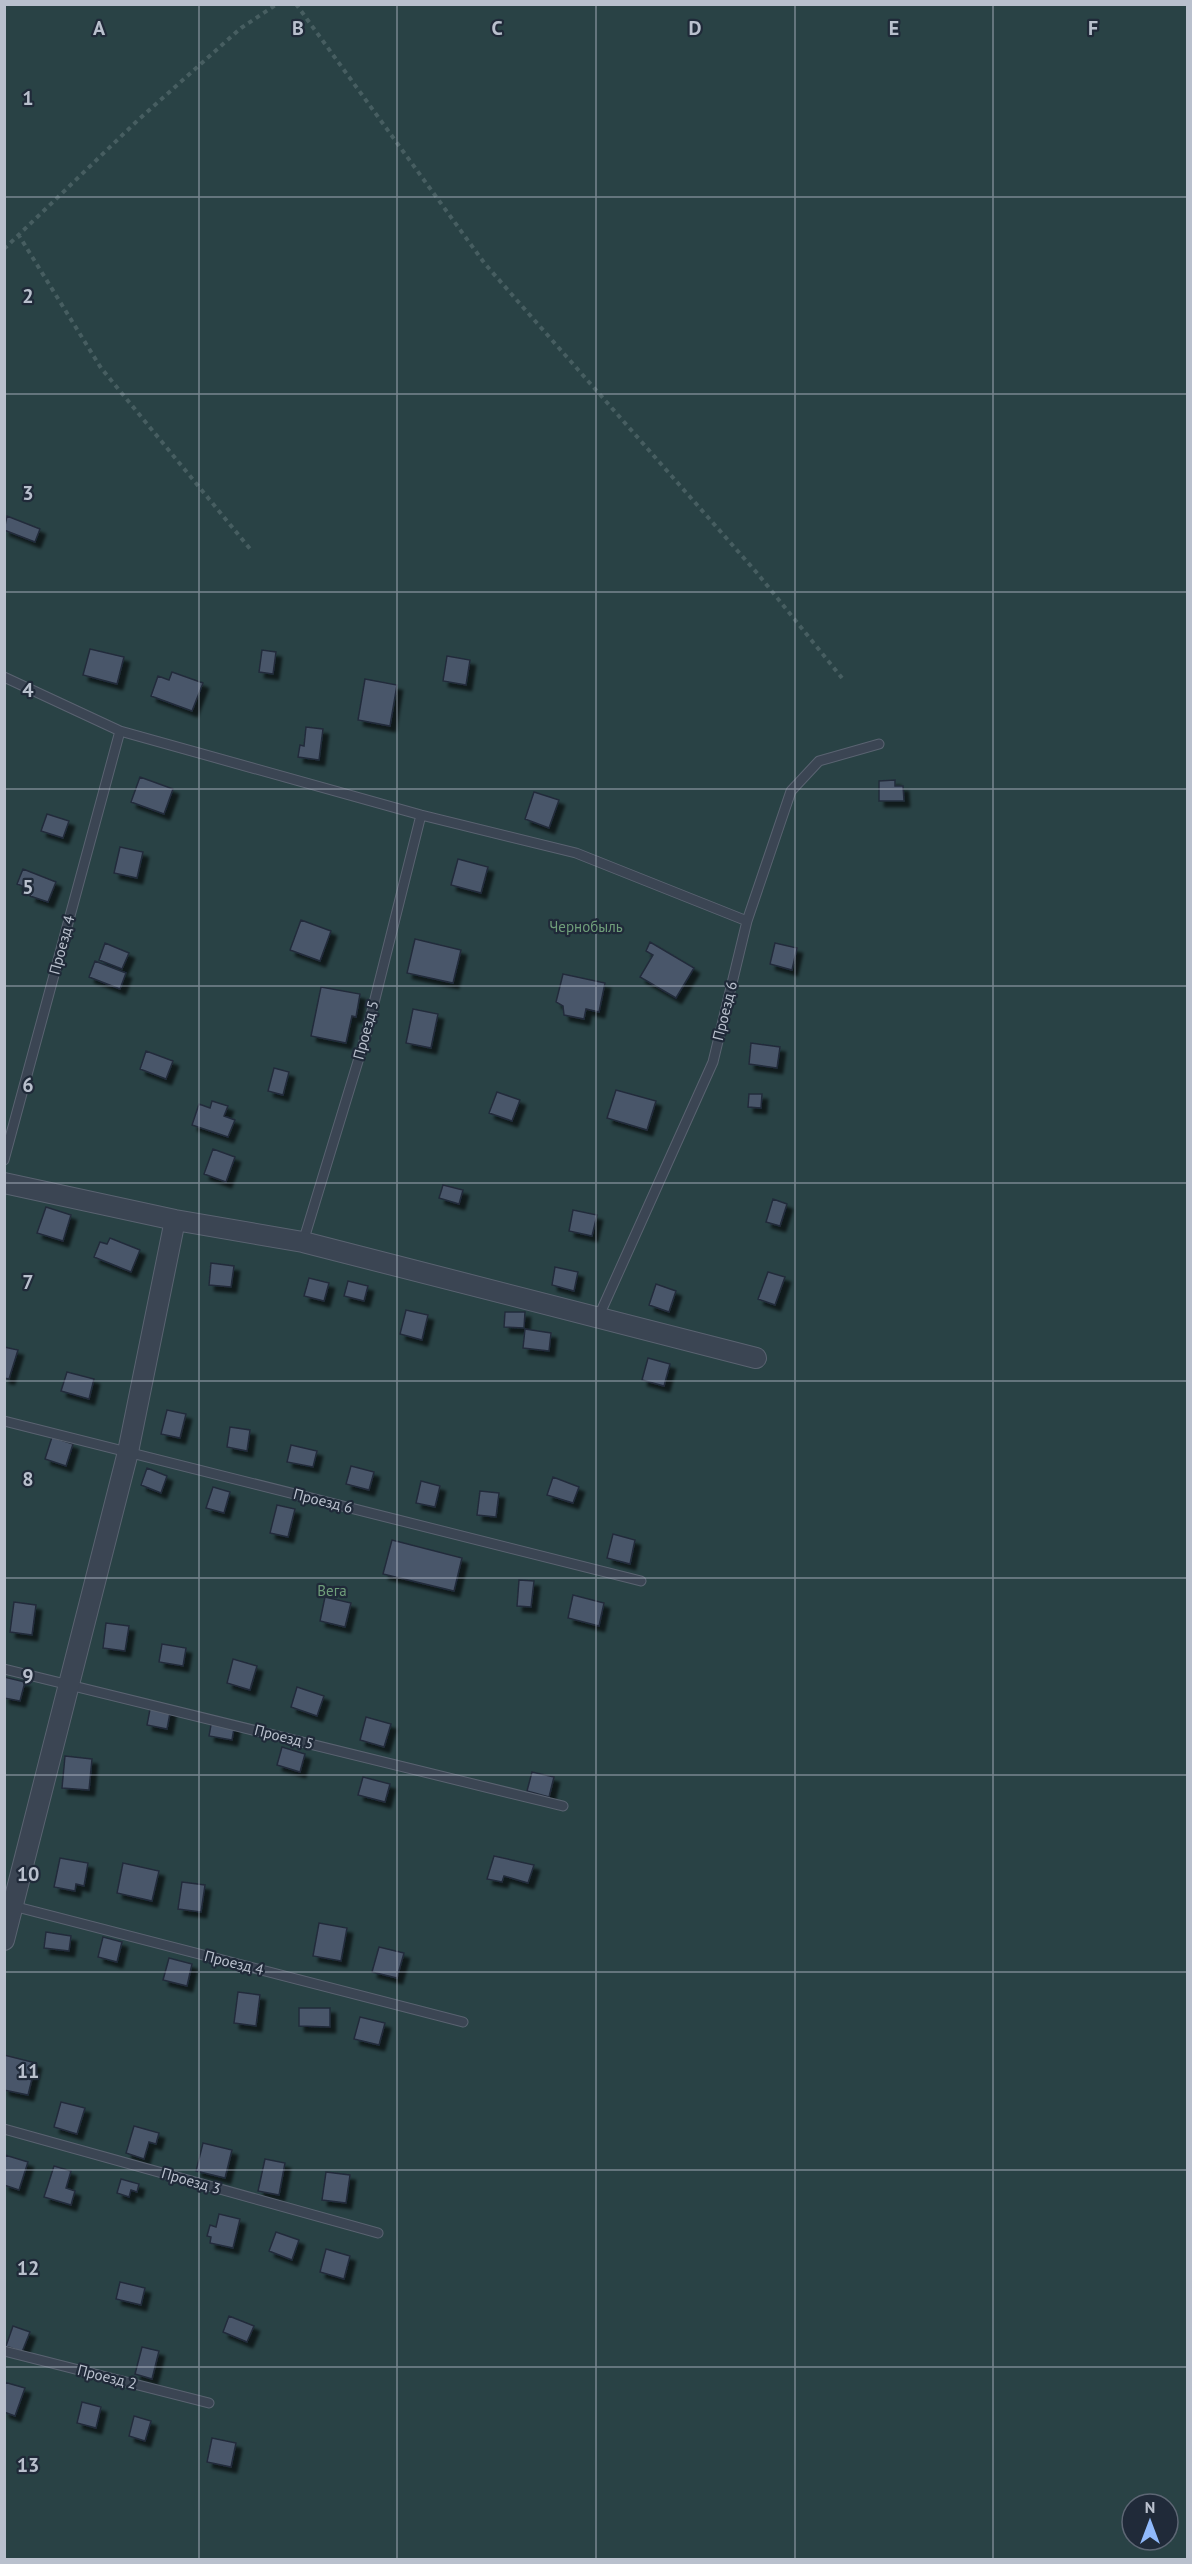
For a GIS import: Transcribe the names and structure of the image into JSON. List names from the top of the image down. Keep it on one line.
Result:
{"streets":{"lane":["Проезд 4","Проезд 6","Проезд 5","Проезд 3","Проезд 2"]},"parks":["Чернобыль","Вега"],"north":"top","grid":{"columns":["A","B","C","D","E","F"],"rows":["1","2","3","4","5","6","7","8","9","10","11","12","13"]}}
